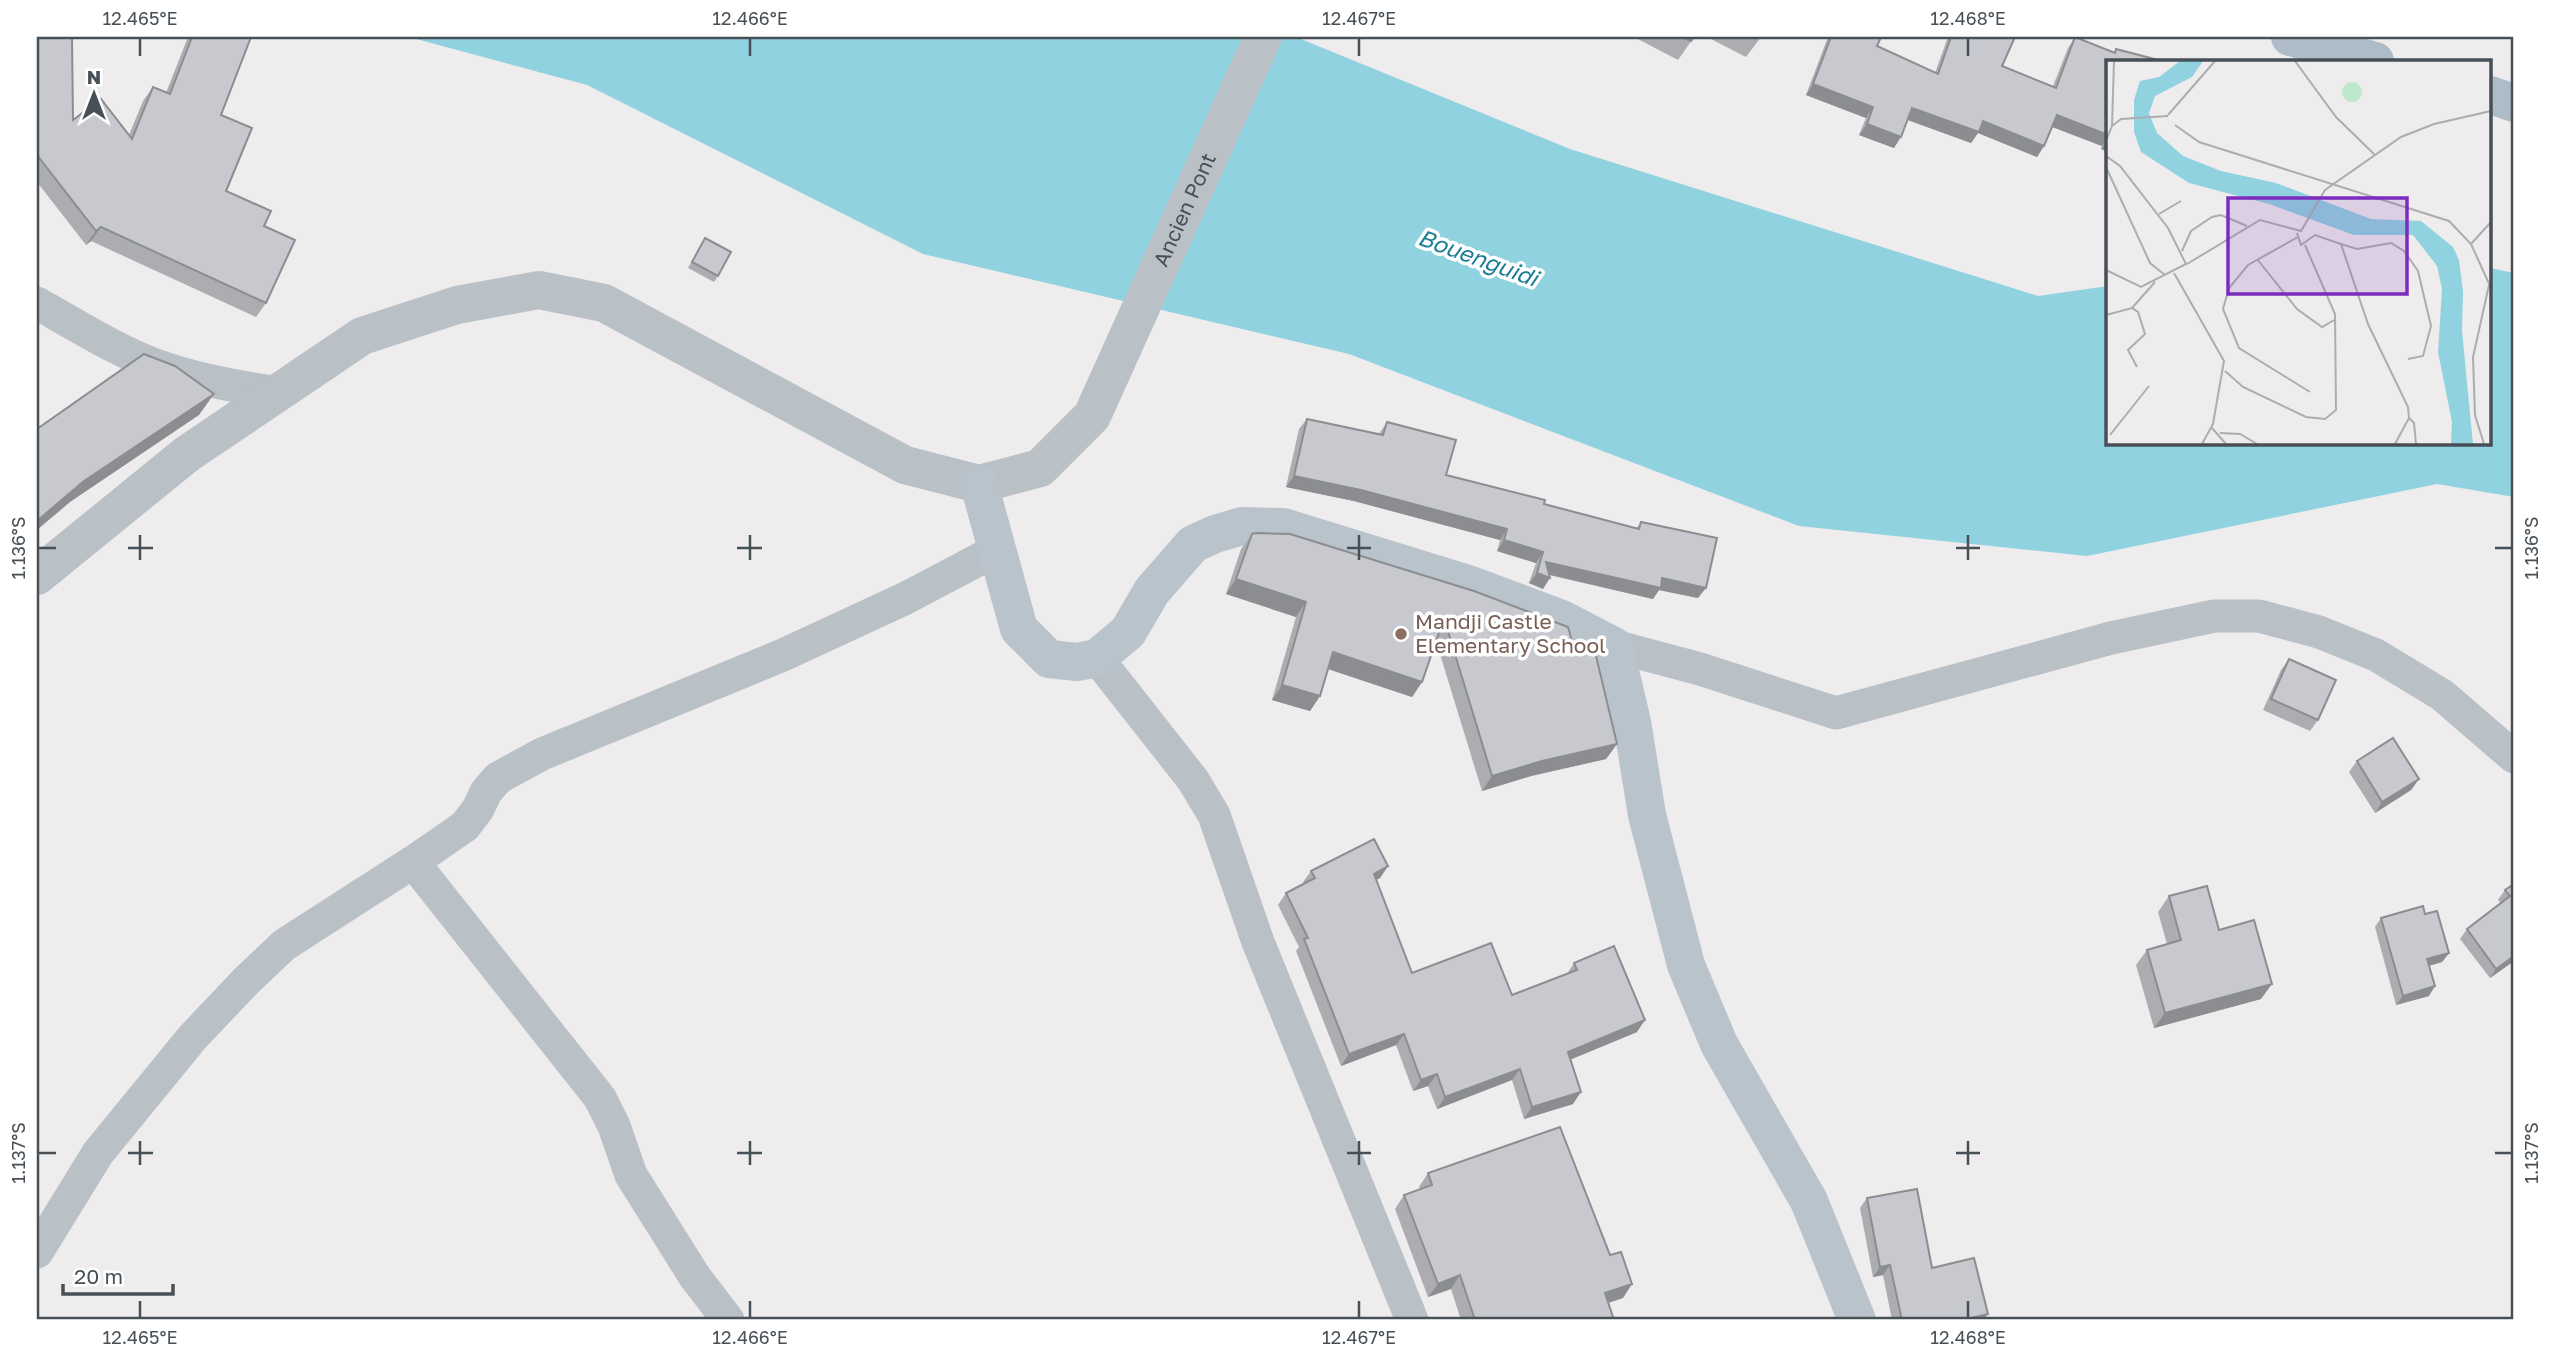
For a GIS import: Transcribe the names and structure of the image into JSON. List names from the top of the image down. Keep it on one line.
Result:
{"streets":{"street":["Ancien Pont"]},"water":["Bouenguidi"],"places":["Mandji Castle Elementary School"],"scale_bar":"20 m","north":"top","coordinates":["12.465°E","12.466°E","12.467°E","12.468°E","1.136°S","1.137°S"]}
